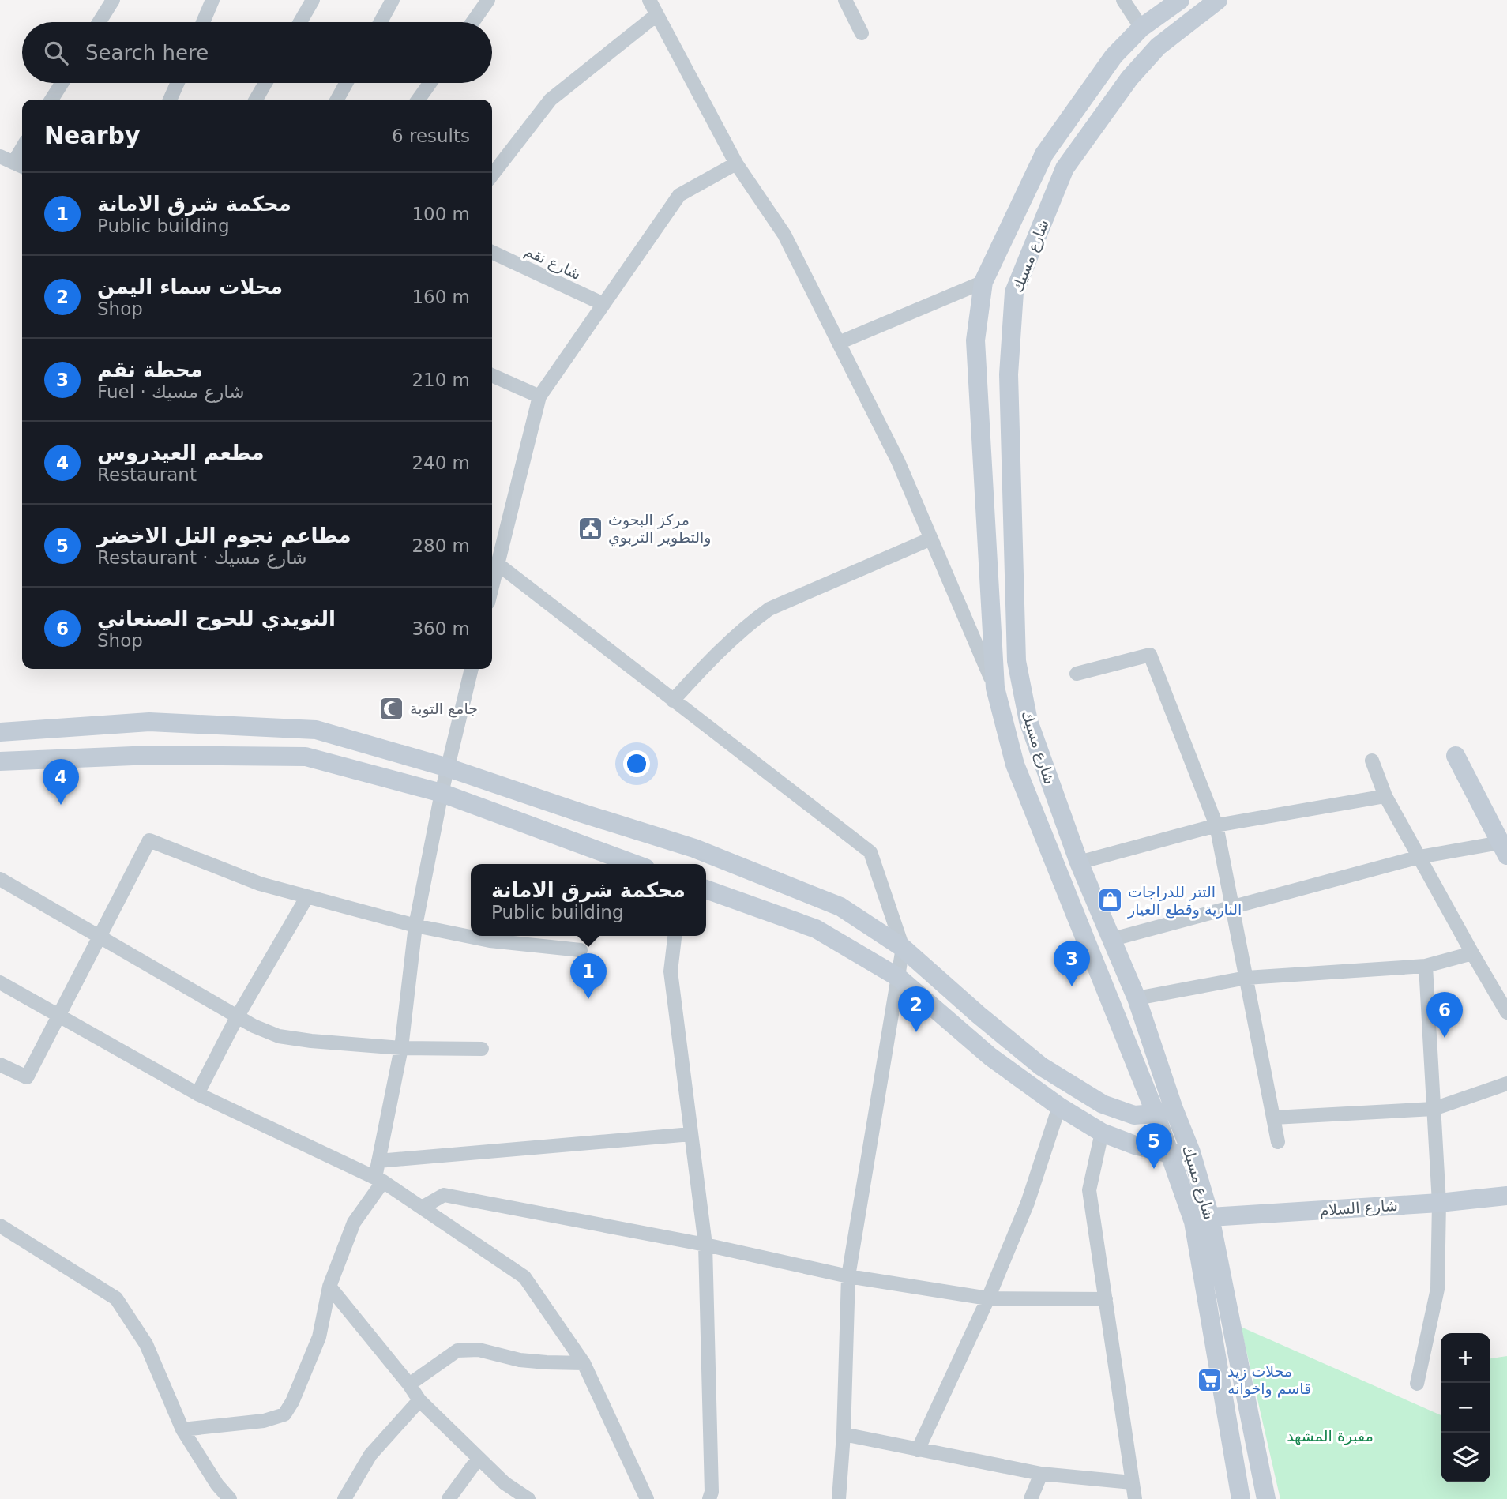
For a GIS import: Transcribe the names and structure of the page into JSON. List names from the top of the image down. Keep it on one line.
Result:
{"streets":{"street":["شارع مسيك","شارع نقم","شارع السلام"]},"crossings":[["شارع مسيك","شارع السلام"]],"parks":["مقبرة المشهد"],"places":{"public building":["مركز البحوث والتطوير التربوي"],"mosque":["جامع التوبة"],"shop":["التتر للدراجات النارية وقطع الغيار"],"supermarket":["محلات زيد قاسم واخوانه"]},"page":{"search":"Search here","heading":["Nearby","6 results"],"list":[{"mark":"1","name":"محكمة شرق الامانة","note":"Public building","value":"100 m"},{"mark":"2","name":"محلات سماء اليمن","note":"Shop","value":"160 m"},{"mark":"3","name":"محطة نقم","note":"Fuel · شارع مسيك","value":"210 m"},{"mark":"4","name":"مطعم العيدروس","note":"Restaurant","value":"240 m"},{"mark":"5","name":"مطاعم نجوم التل الاخضر","note":"Restaurant · شارع مسيك","value":"280 m"},{"mark":"6","name":"النويدي للحوح الصنعاني","note":"Shop","value":"360 m"}],"pins":["4","3","1","2","6","5"],"popup":["محكمة شرق الامانة","Public building"],"map_buttons":["+","−"]}}
